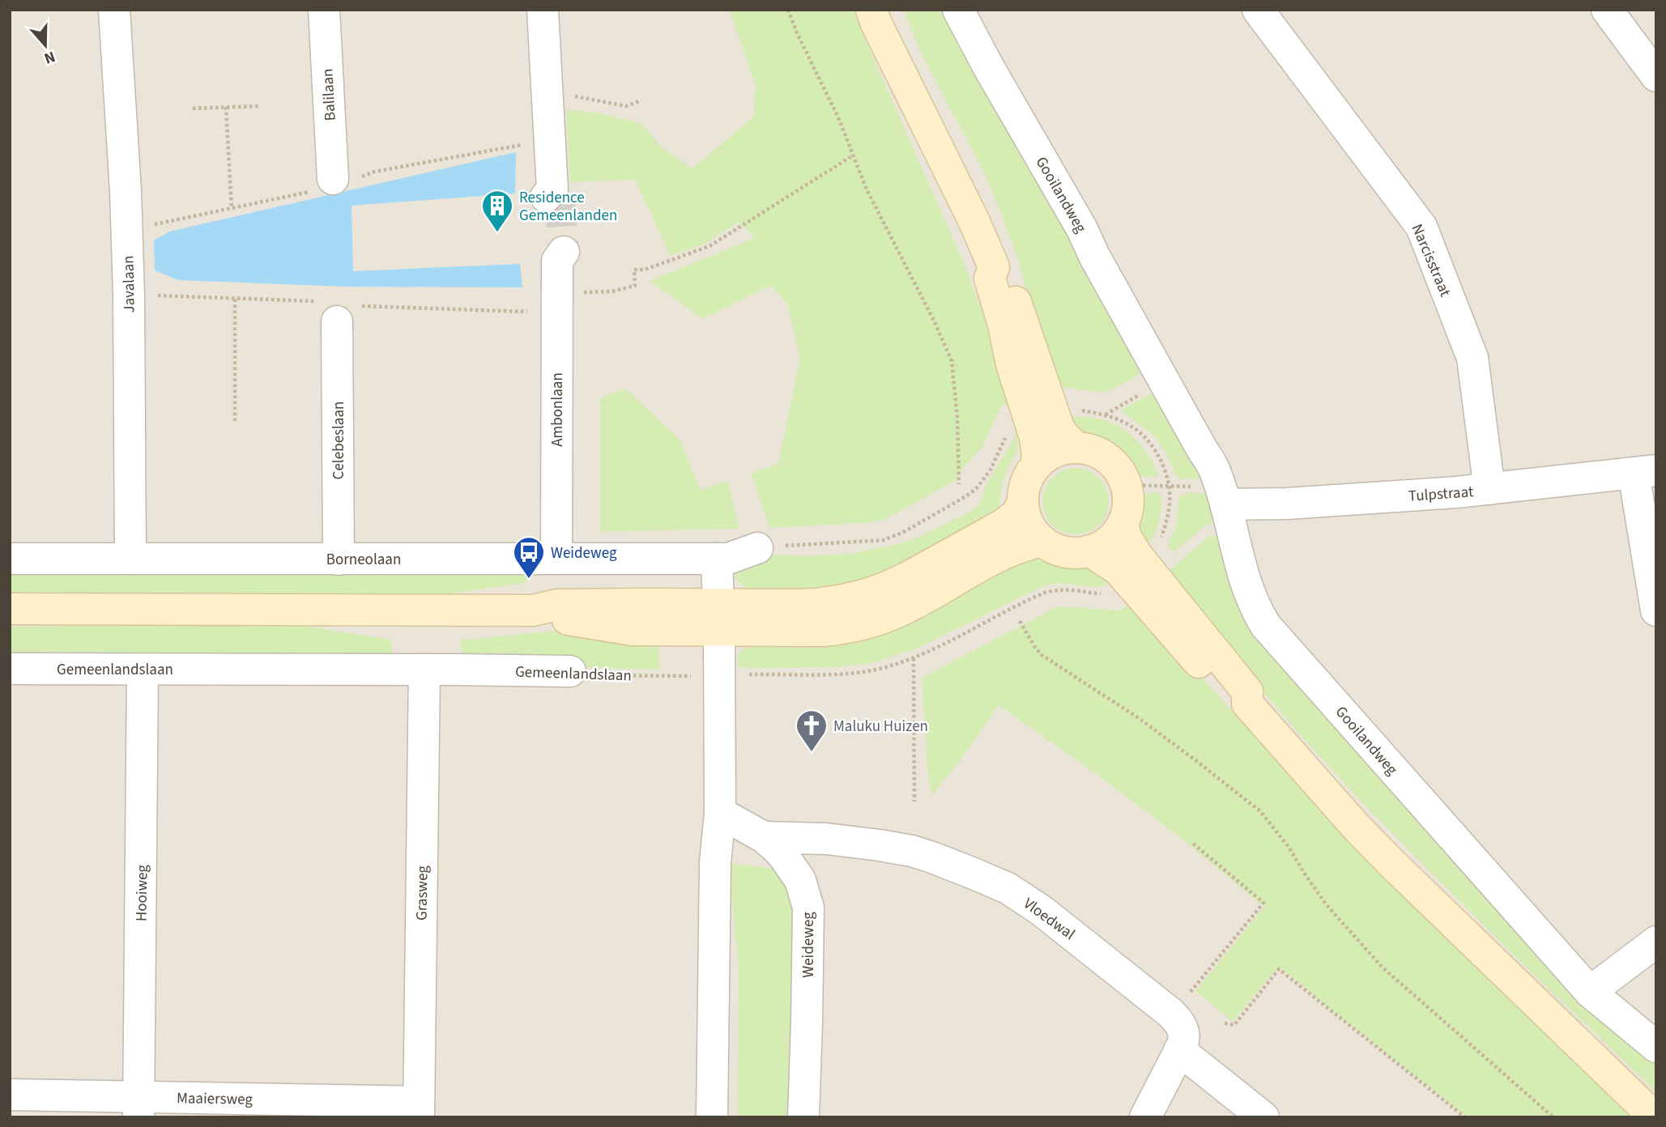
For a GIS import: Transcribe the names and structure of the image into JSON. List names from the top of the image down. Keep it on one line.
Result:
{"streets":{"street":["Balilaan","Gooilandweg","Narcisstraat","Javalaan","Ambonlaan","Celebeslaan","Tulpstraat","Borneolaan","Gemeenlandslaan","Hooiweg","Grasweg","Vloedwal","Weideweg","Maaiersweg"]},"crossings":[["Gooilandweg","Tulpstraat"],["Narcisstraat","Tulpstraat"],["Javalaan","Borneolaan"],["Ambonlaan","Borneolaan"],["Celebeslaan","Borneolaan"],["Gemeenlandslaan","Hooiweg"],["Gemeenlandslaan","Grasweg"],["Hooiweg","Maaiersweg"],["Grasweg","Maaiersweg"],["Vloedwal","Weideweg"]],"places":{"building":["Residence Gemeenlanden"],"bus stop":["Weideweg"],"church":["Maluku Huizen"]},"north":"bottom"}
